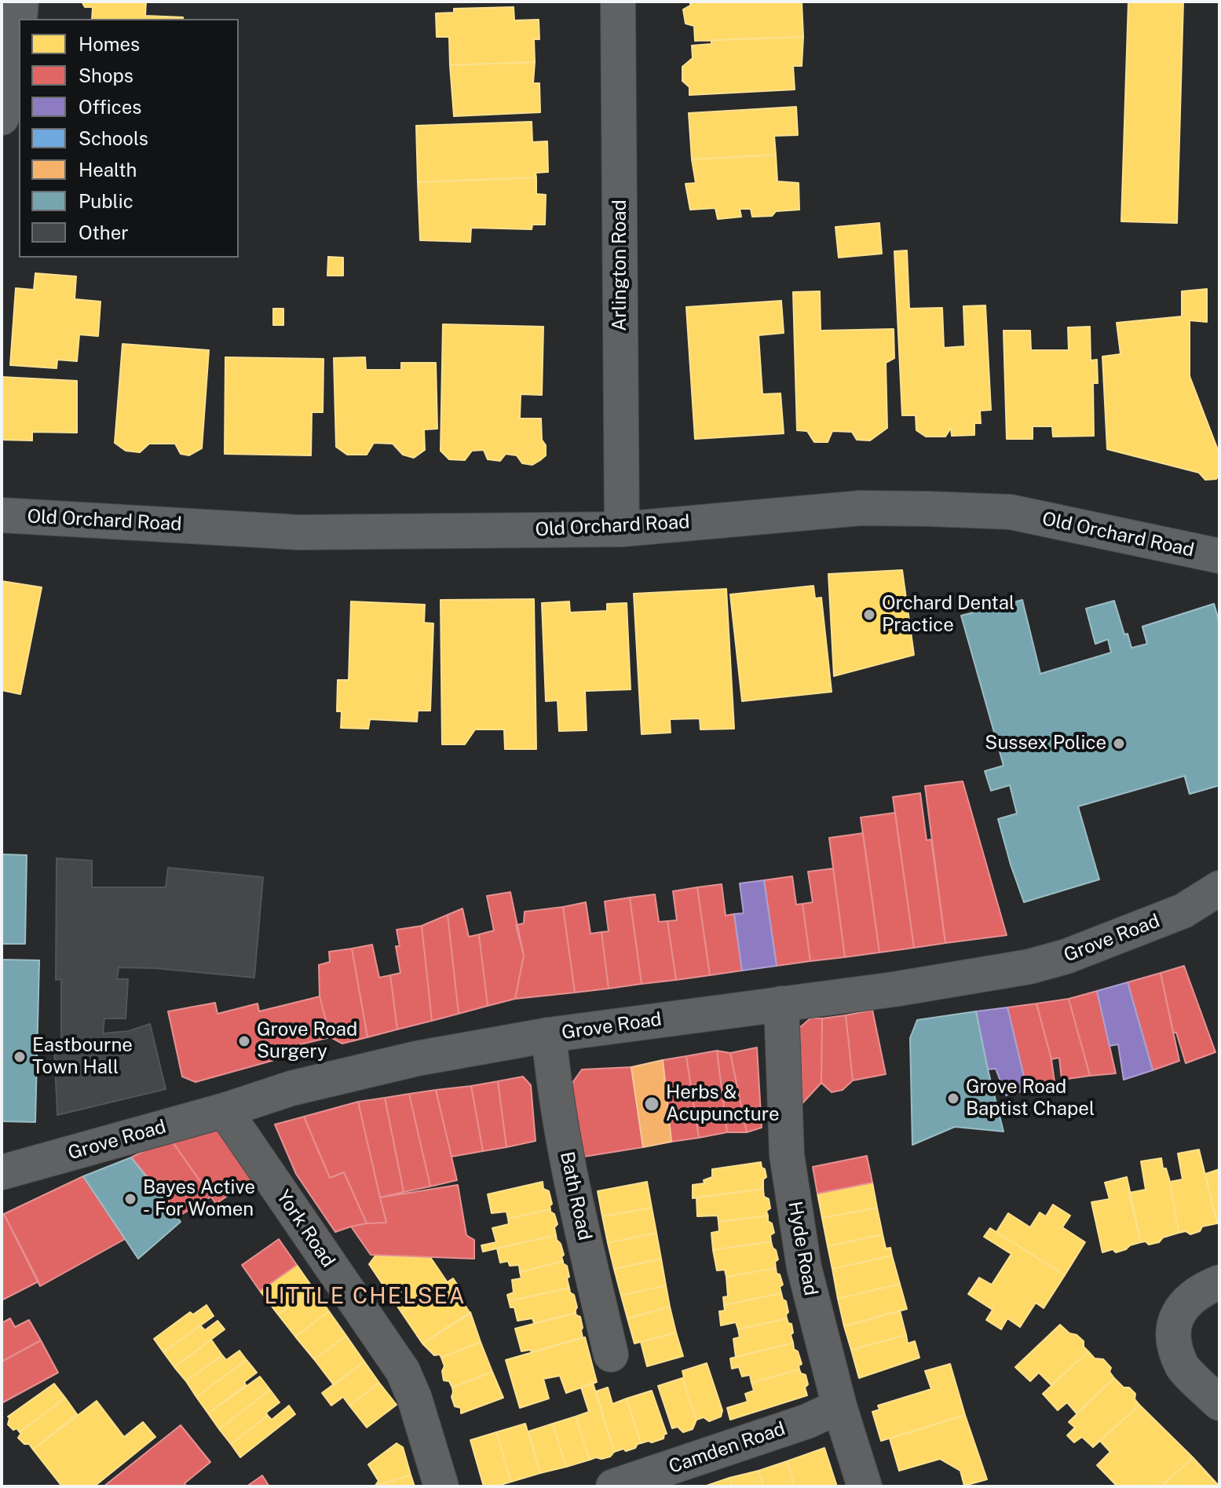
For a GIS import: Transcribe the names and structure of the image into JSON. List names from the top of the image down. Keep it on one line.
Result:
{"streets":{"street":["Arlington Road","Old Orchard Road","Grove Road","Bath Road","York Road","Hyde Road","Camden Road"]},"crossings":[["Arlington Road","Old Orchard Road"],["Grove Road","Bath Road"],["Grove Road","York Road"],["Grove Road","Hyde Road"],["Hyde Road","Camden Road"]],"districts":["LITTLE CHELSEA"],"places":["Orchard Dental Practice","Sussex Police","Grove Road Surgery","Eastbourne Town Hall","Grove Road Baptist Chapel","Herbs & Acupuncture","Bayes Active - For Women"],"legend":["Homes","Shops","Offices","Schools","Health","Public","Other"]}
